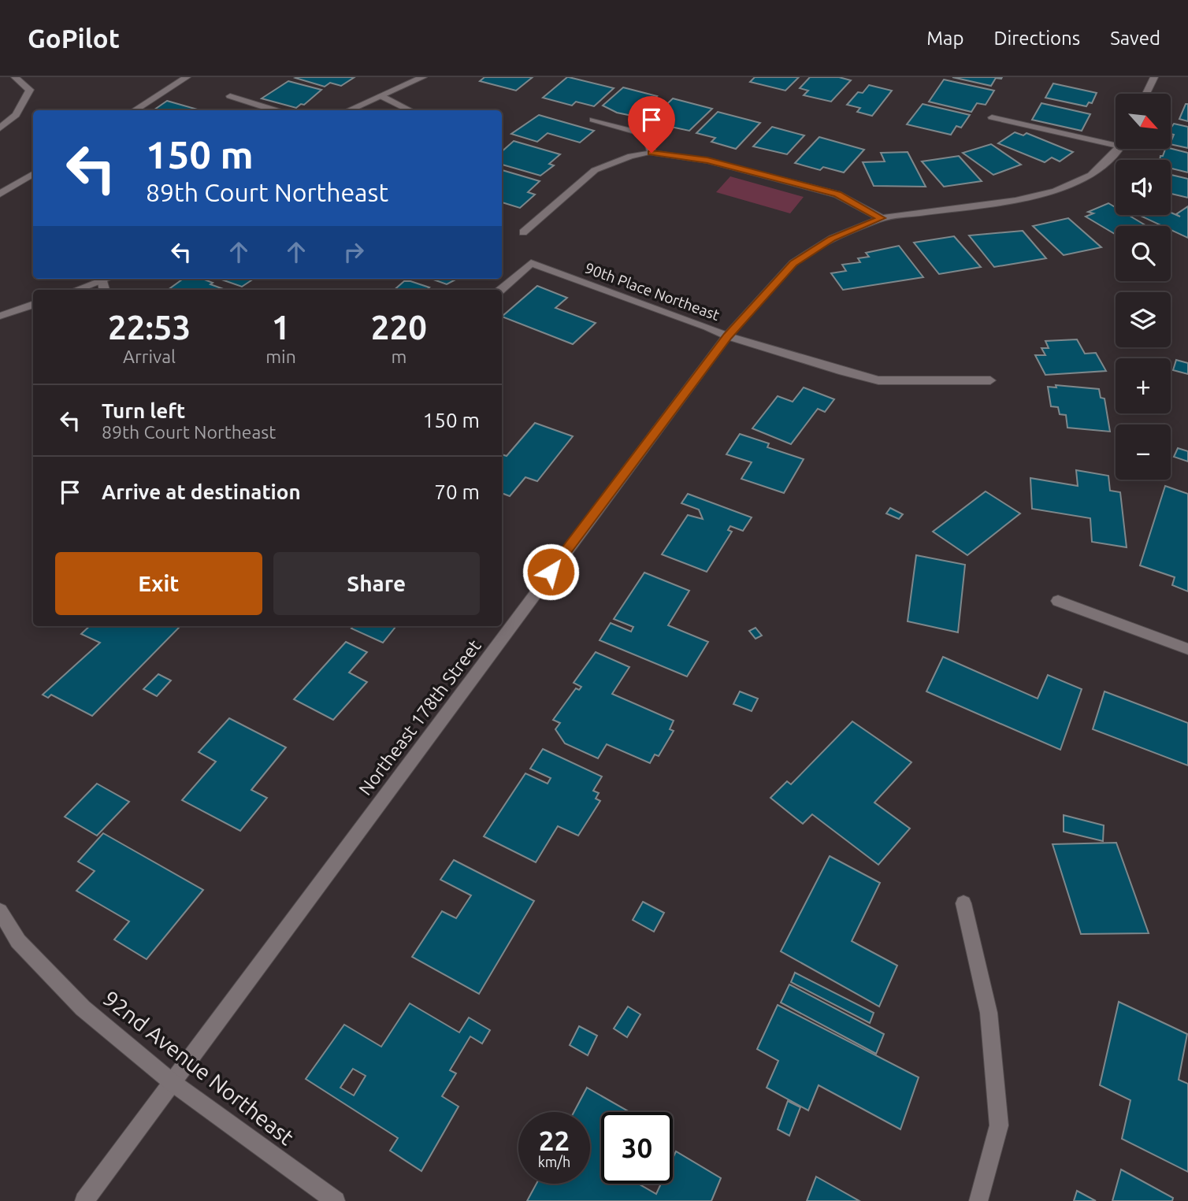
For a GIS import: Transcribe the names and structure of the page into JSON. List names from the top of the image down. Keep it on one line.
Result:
{"streets":{"street":["90th Place Northeast","Northeast 178th Street","92nd Avenue Northeast"]},"crossings":[["90th Place Northeast","Northeast 178th Street"],["Northeast 178th Street","92nd Avenue Northeast"]],"north":"bottom right","page":{"header":"GoPilot","nav":["Map","Directions","Saved"],"map_buttons":["+","−"],"turn":["150 m","89th Court Northeast"],"eta":["22:53","Arrival","1","min","220","m"],"list":[{"name":"Turn left","note":"89th Court Northeast","value":"150 m"},{"name":"Arrive at destination","value":"70 m"}],"buttons":["Exit","Share"],"speed":"22 km/h","limit":"30"}}
